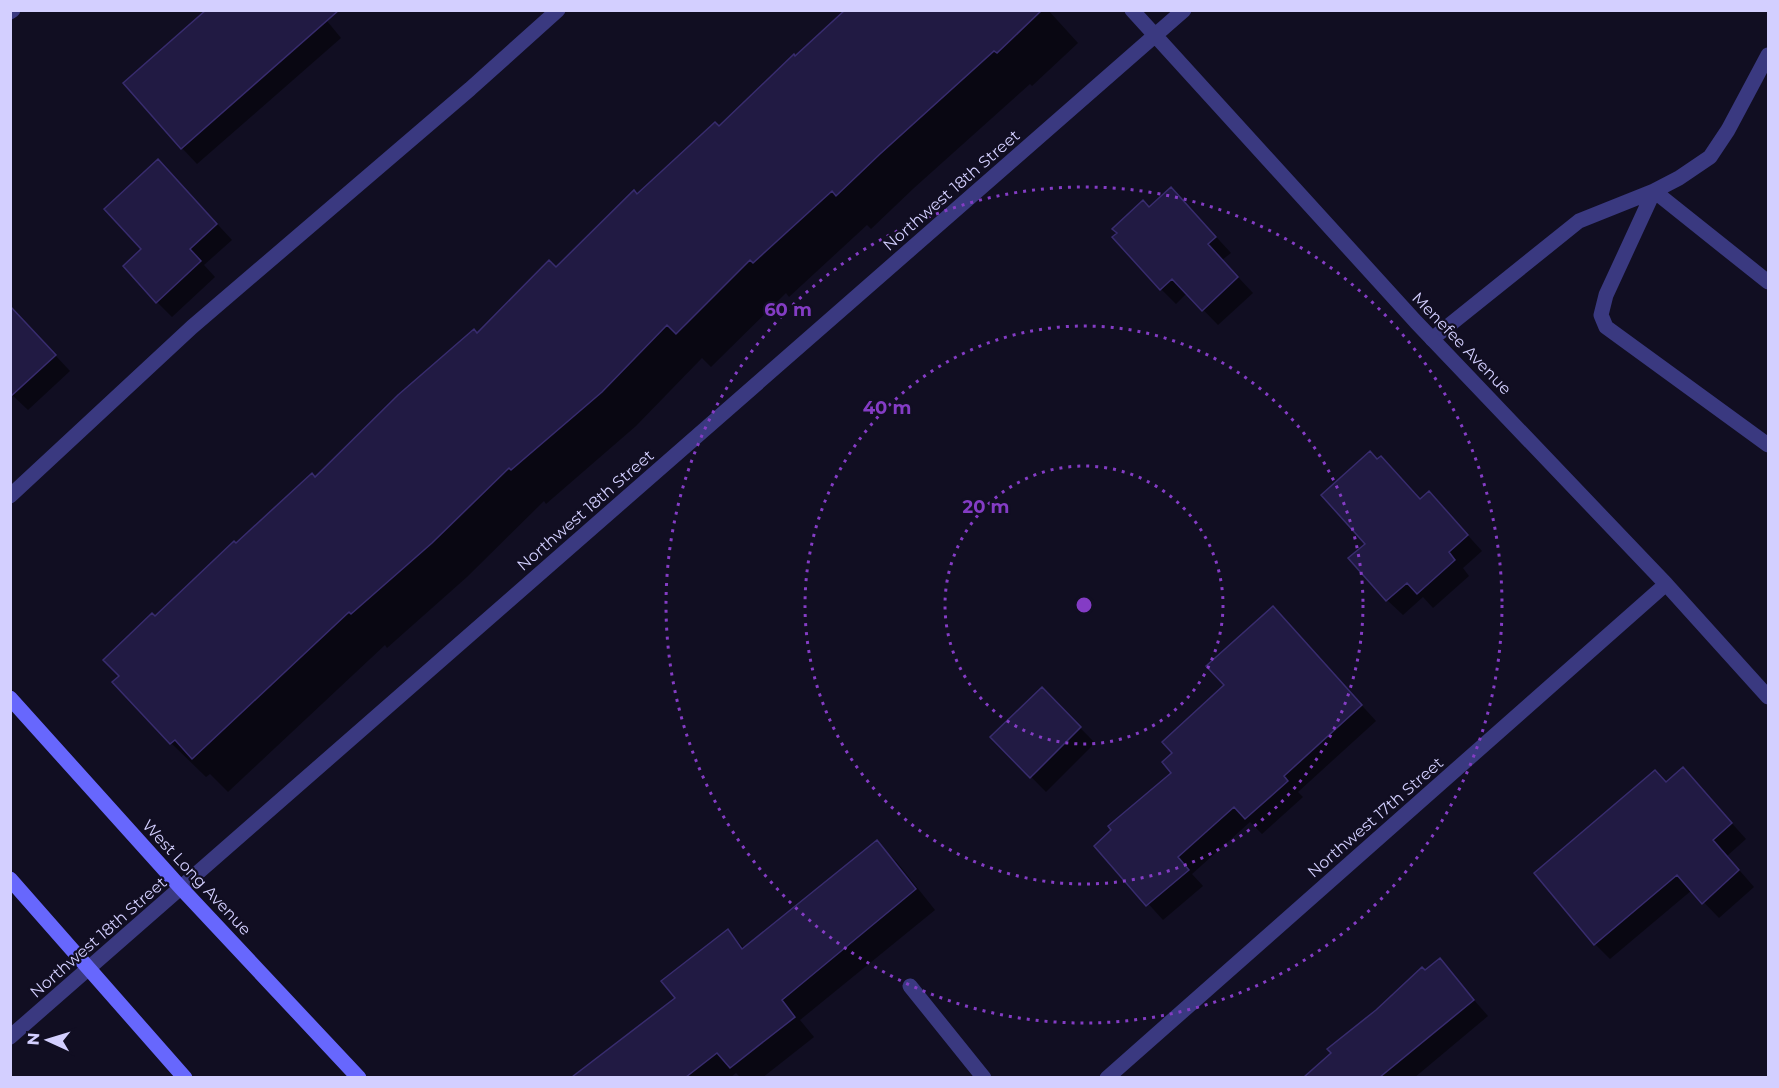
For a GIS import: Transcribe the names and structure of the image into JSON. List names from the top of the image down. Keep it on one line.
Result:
{"streets":{"main road":["West Long Avenue"],"street":["Northwest 18th Street","Menefee Avenue","Northwest 17th Street"]},"crossings":[["Northwest 18th Street","Menefee Avenue"],["Northwest 18th Street","West Long Avenue"],["Menefee Avenue","Northwest 17th Street"]],"north":"left","rings":["60 m","40 m","20 m"]}
